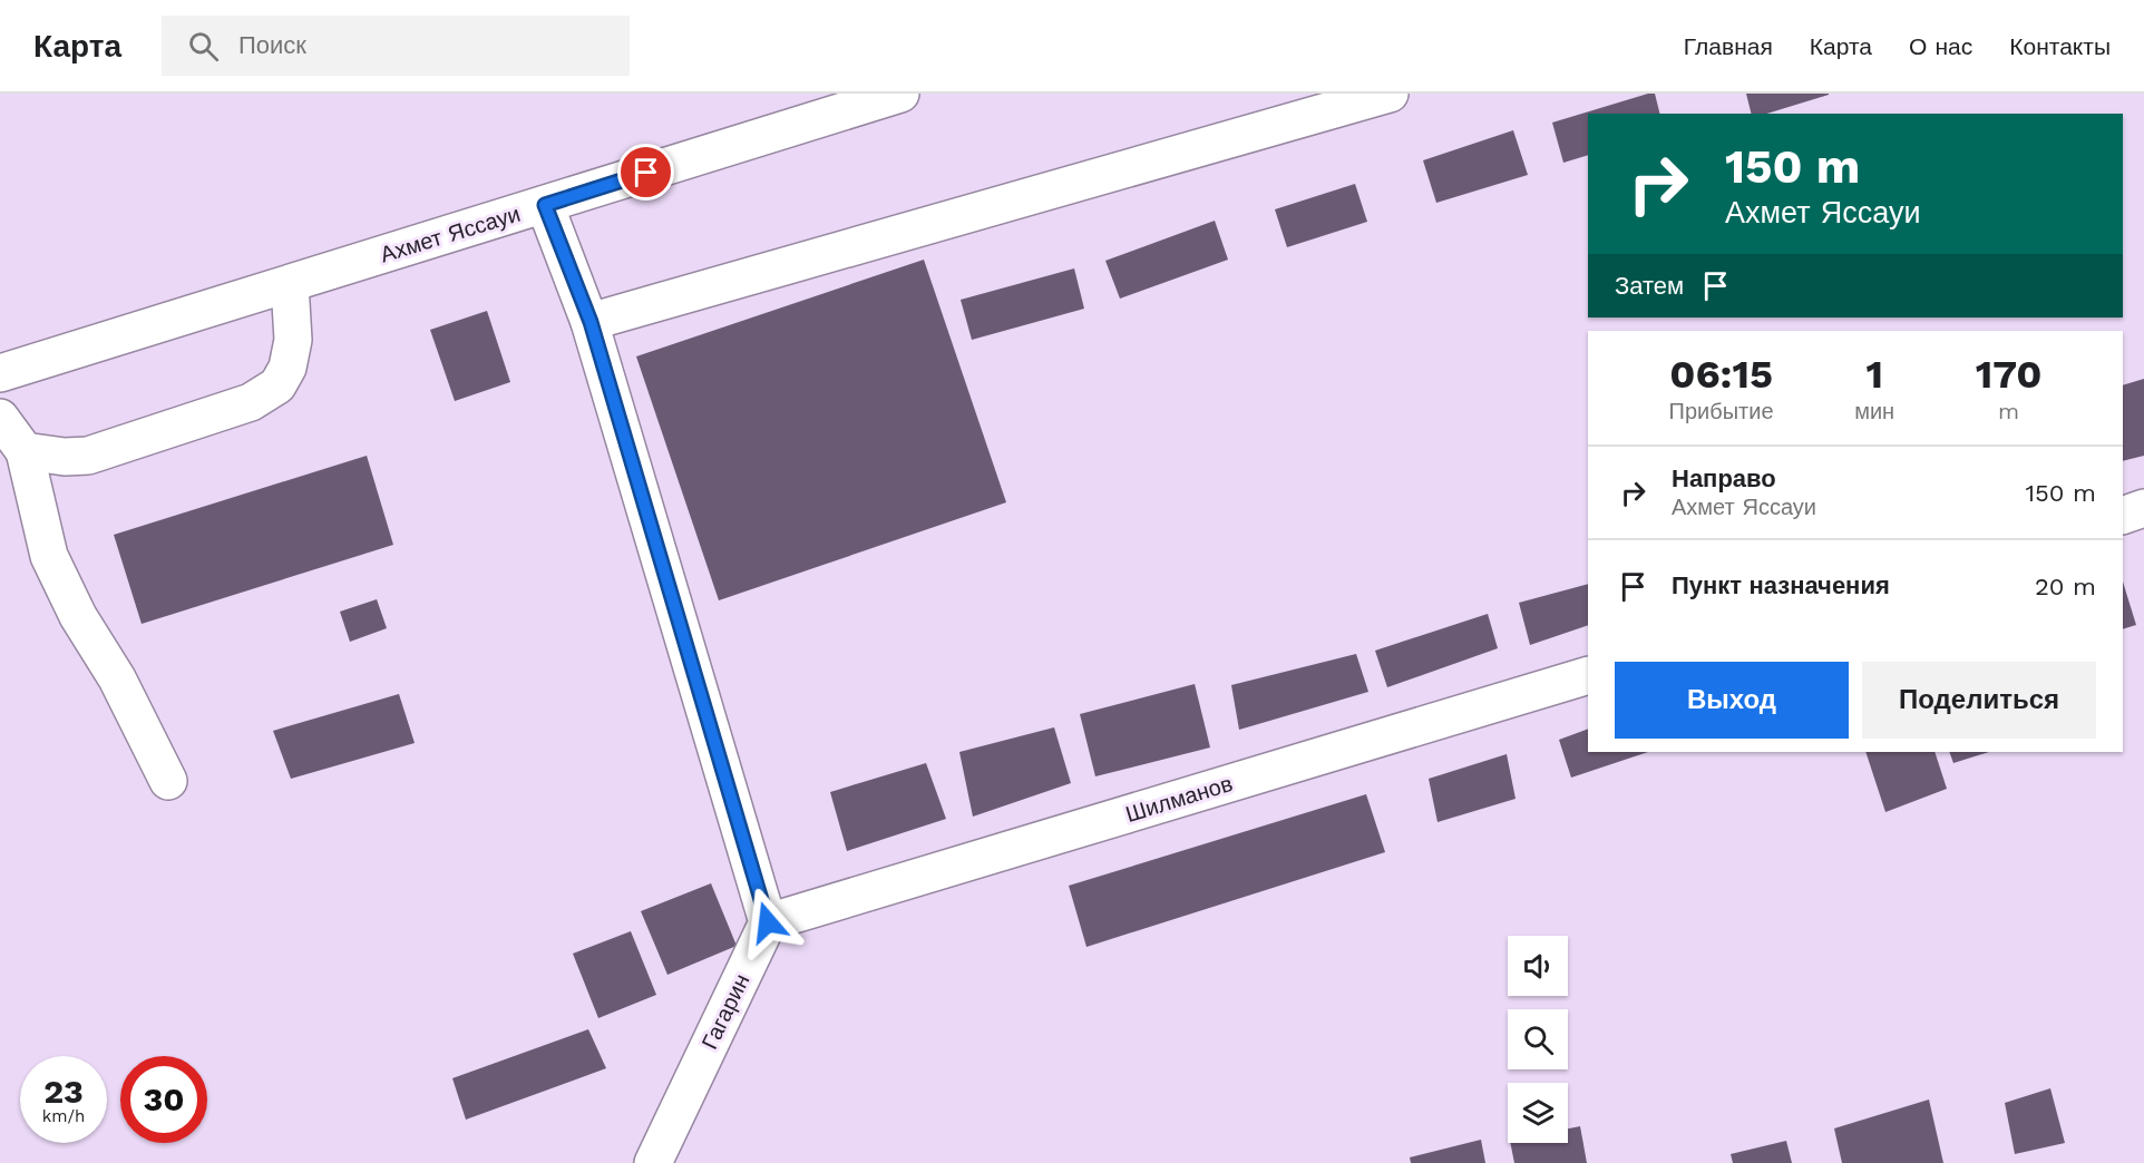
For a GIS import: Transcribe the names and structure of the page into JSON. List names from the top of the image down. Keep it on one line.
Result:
{"streets":{"street":["Ахмет Яссауи","Шилманов","Гагарин"]},"crossings":[["Шилманов","Гагарин"]],"page":{"header":"Карта","search":"Поиск","nav":["Главная","Карта","О нас","Контакты"],"turn":["150 m","Ахмет Яссауи"],"then":"Затем","eta":["06:15","Прибытие","1","мин","170","m"],"list":[{"name":"Направо","note":"Ахмет Яссауи","value":"150 m"},{"name":"Пункт назначения","value":"20 m"}],"buttons":["Выход","Поделиться"],"speed":"23 km/h","limit":"30"}}
